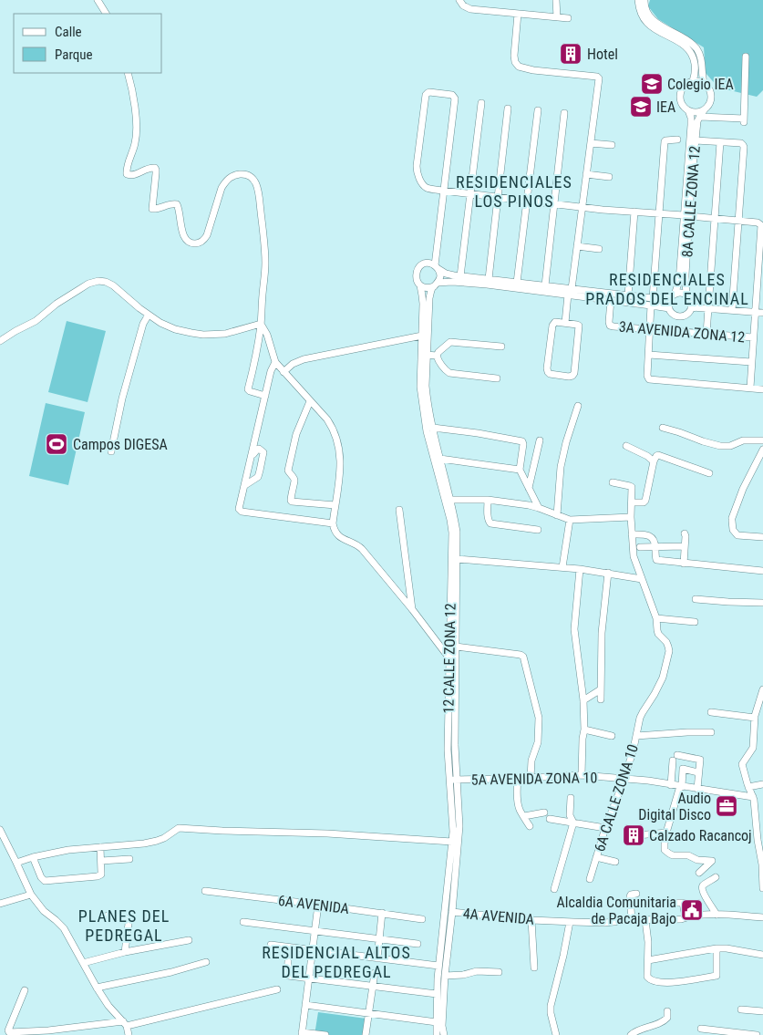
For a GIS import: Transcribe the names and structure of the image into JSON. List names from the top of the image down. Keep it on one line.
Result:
{"streets":{"street":["8A CALLE ZONA 12","3A AVENIDA ZONA 12","12 CALLE ZONA 12","5A AVENIDA ZONA 10","6A CALLE ZONA 10","6A AVENIDA","4A AVENIDA"]},"crossings":[["12 CALLE ZONA 12","5A AVENIDA ZONA 10"],["12 CALLE ZONA 12","4A AVENIDA"],["5A AVENIDA ZONA 10","6A CALLE ZONA 10"]],"districts":["RESIDENCIALES LOS PINOS","RESIDENCIALES PRADOS DEL ENCINAL","PLANES DEL PEDREGAL","RESIDENCIAL ALTOS DEL PEDREGAL"],"places":{"building":["Hotel","Calzado Racancoj"],"school or university":["Colegio IEA","IEA"],"sports":["Campos DIGESA"],"office":["Audio Digital Disco"],"public building":["Alcaldia Comunitaria de Pacaja Bajo"]},"legend":["Calle","Parque"]}
